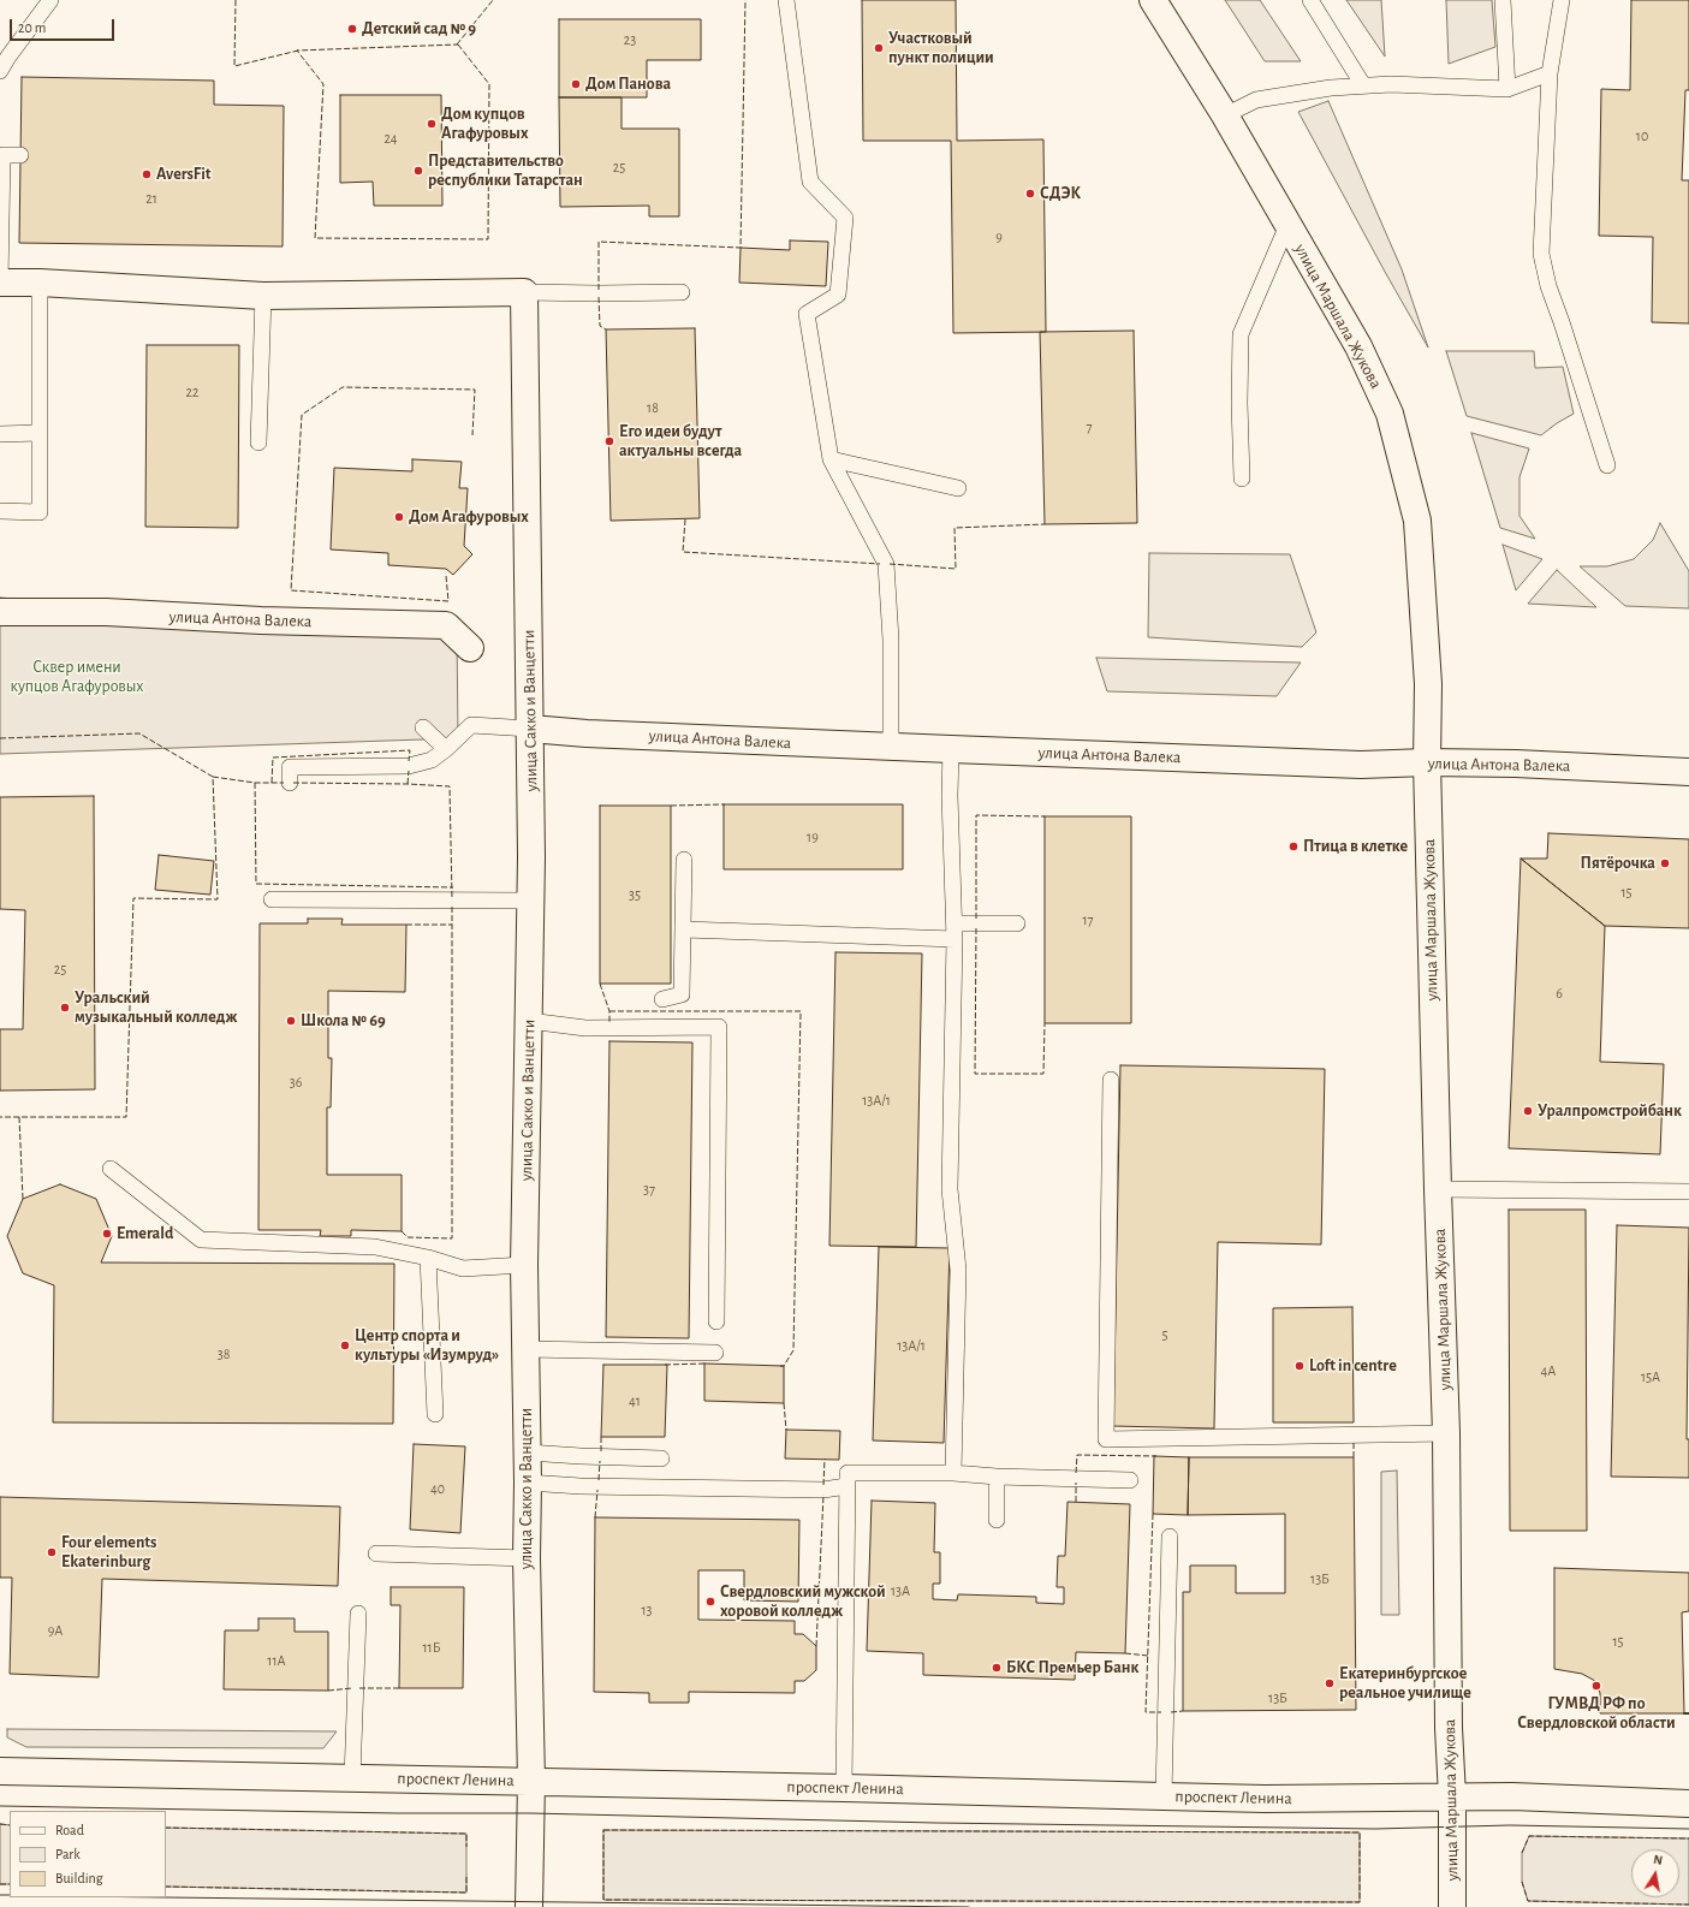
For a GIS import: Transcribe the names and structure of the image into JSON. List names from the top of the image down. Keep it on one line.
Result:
{"streets":{"street":["улица Маршала Жукова","улица Антона Валека","улица Сакко и Ванцетти","проспект Ленина"]},"crossings":[["улица Маршала Жукова","улица Антона Валека"],["улица Маршала Жукова","проспект Ленина"],["улица Антона Валека","улица Сакко и Ванцетти"],["улица Сакко и Ванцетти","проспект Ленина"]],"parks":["Сквер имени купцов Агафуровых"],"places":["Детский сад № 9","Участковый пункт полиции","Дом Панова","Дом купцов Агафуровых","Представительство республики Татарстан","AversFit","СДЭК","Его идеи будут актуальны всегда","Дом Агафуровых","Птица в клетке","Пятёрочка","Уральский музыкальный колледж","Школа № 69","Уралпромстройбанк","Emerald","Центр спорта и культуры «Изумруд»","Loft in centre","Four elements Ekaterinburg","Свердловский мужской хоровой колледж","БКС Премьер Банк","Екатеринбургское реальное училище","ГУМВД РФ по Свердловской области"],"house_numbers":["23","10","24","25","21","9","22","18","7","19","15","35","17","25","6","36","13А/1","37","5","13А/1","38","4А","15А","41","40","13Б","13А","13","9А","15","11Б","11А","13Б"],"legend":["Road","Park","Building"],"scale_bar":"20 m","north":"top"}
